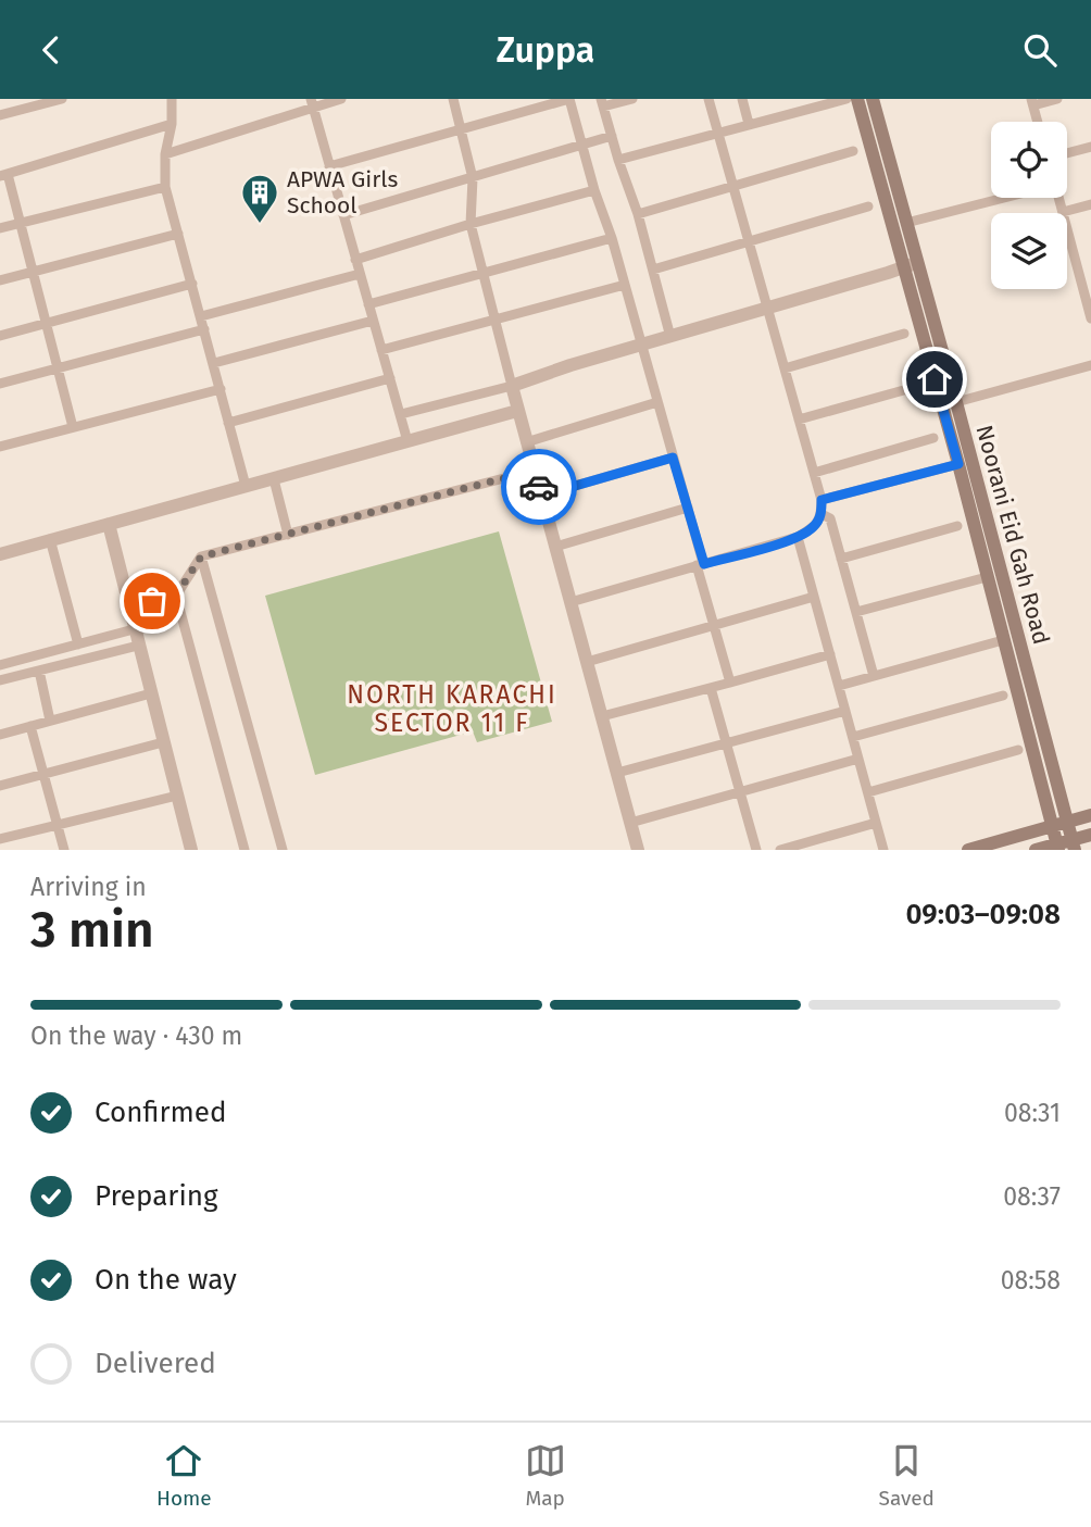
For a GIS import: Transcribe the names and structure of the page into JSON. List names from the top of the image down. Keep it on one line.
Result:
{"streets":{"main road":["Noorani Eid Gah Road"]},"districts":["NORTH KARACHI SECTOR 11 F"],"places":{"building":["APWA Girls School"]},"page":{"header":"Zuppa","heading":["3 min","Arriving in","09:03–09:08"],"bar":"On the way · 430 m","list":[["Confirmed","08:31"],["Preparing","08:37"],["On the way","08:58"],"Delivered"],"tabs":["Home","Map","Saved"]}}
